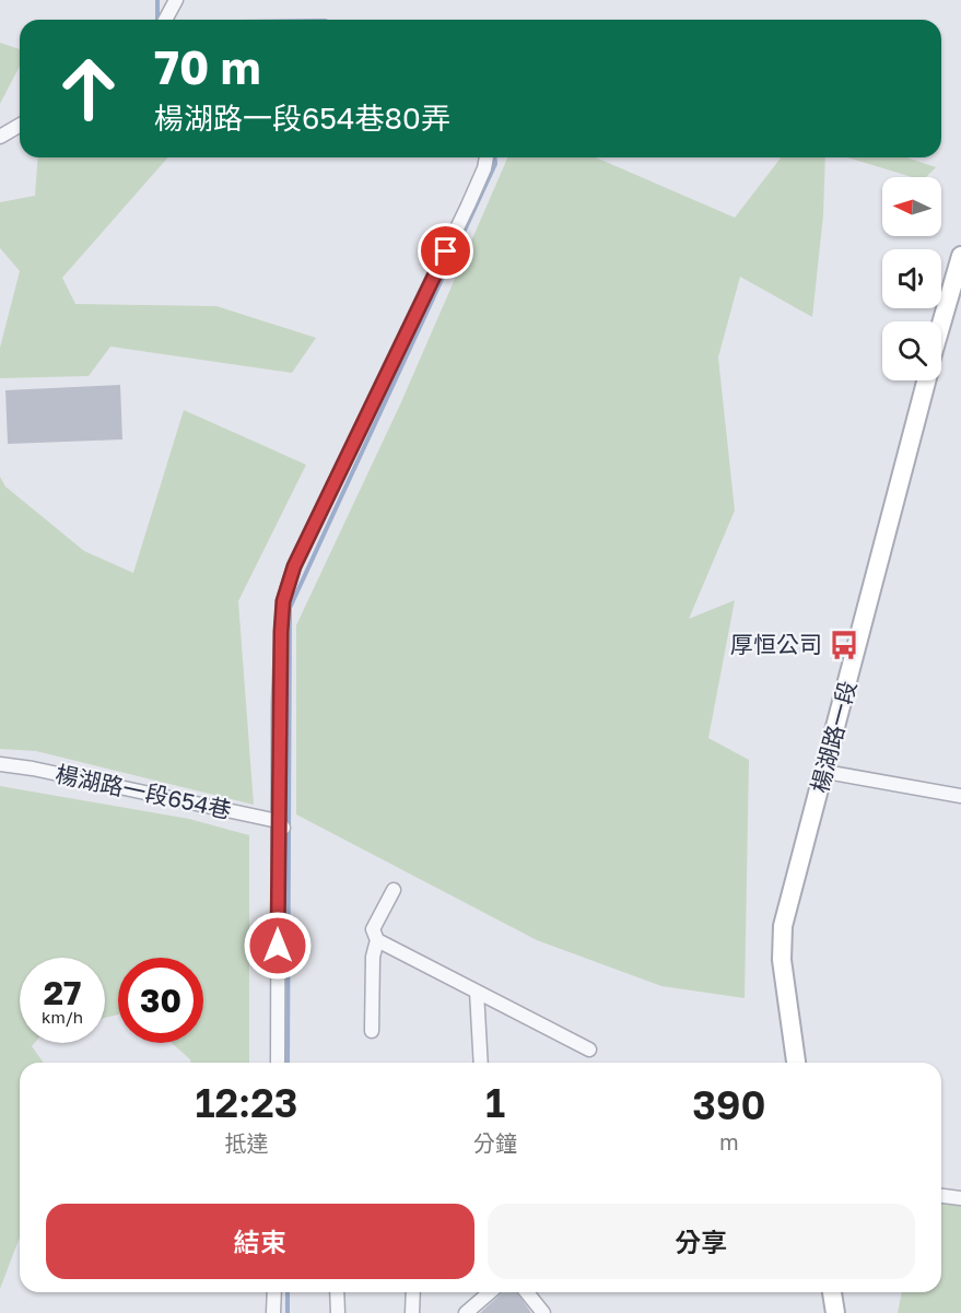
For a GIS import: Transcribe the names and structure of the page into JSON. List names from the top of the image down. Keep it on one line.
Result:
{"streets":{"street":["楊湖路一段","楊湖路一段654巷"]},"places":{"bus stop":["厚恒公司"]},"north":"left","page":{"turn":["70 m","楊湖路一段654巷80弄"],"speed":"27 km/h","limit":"30","eta":["12:23","抵達","1","分鐘","390","m"],"buttons":["結束","分享"]}}
